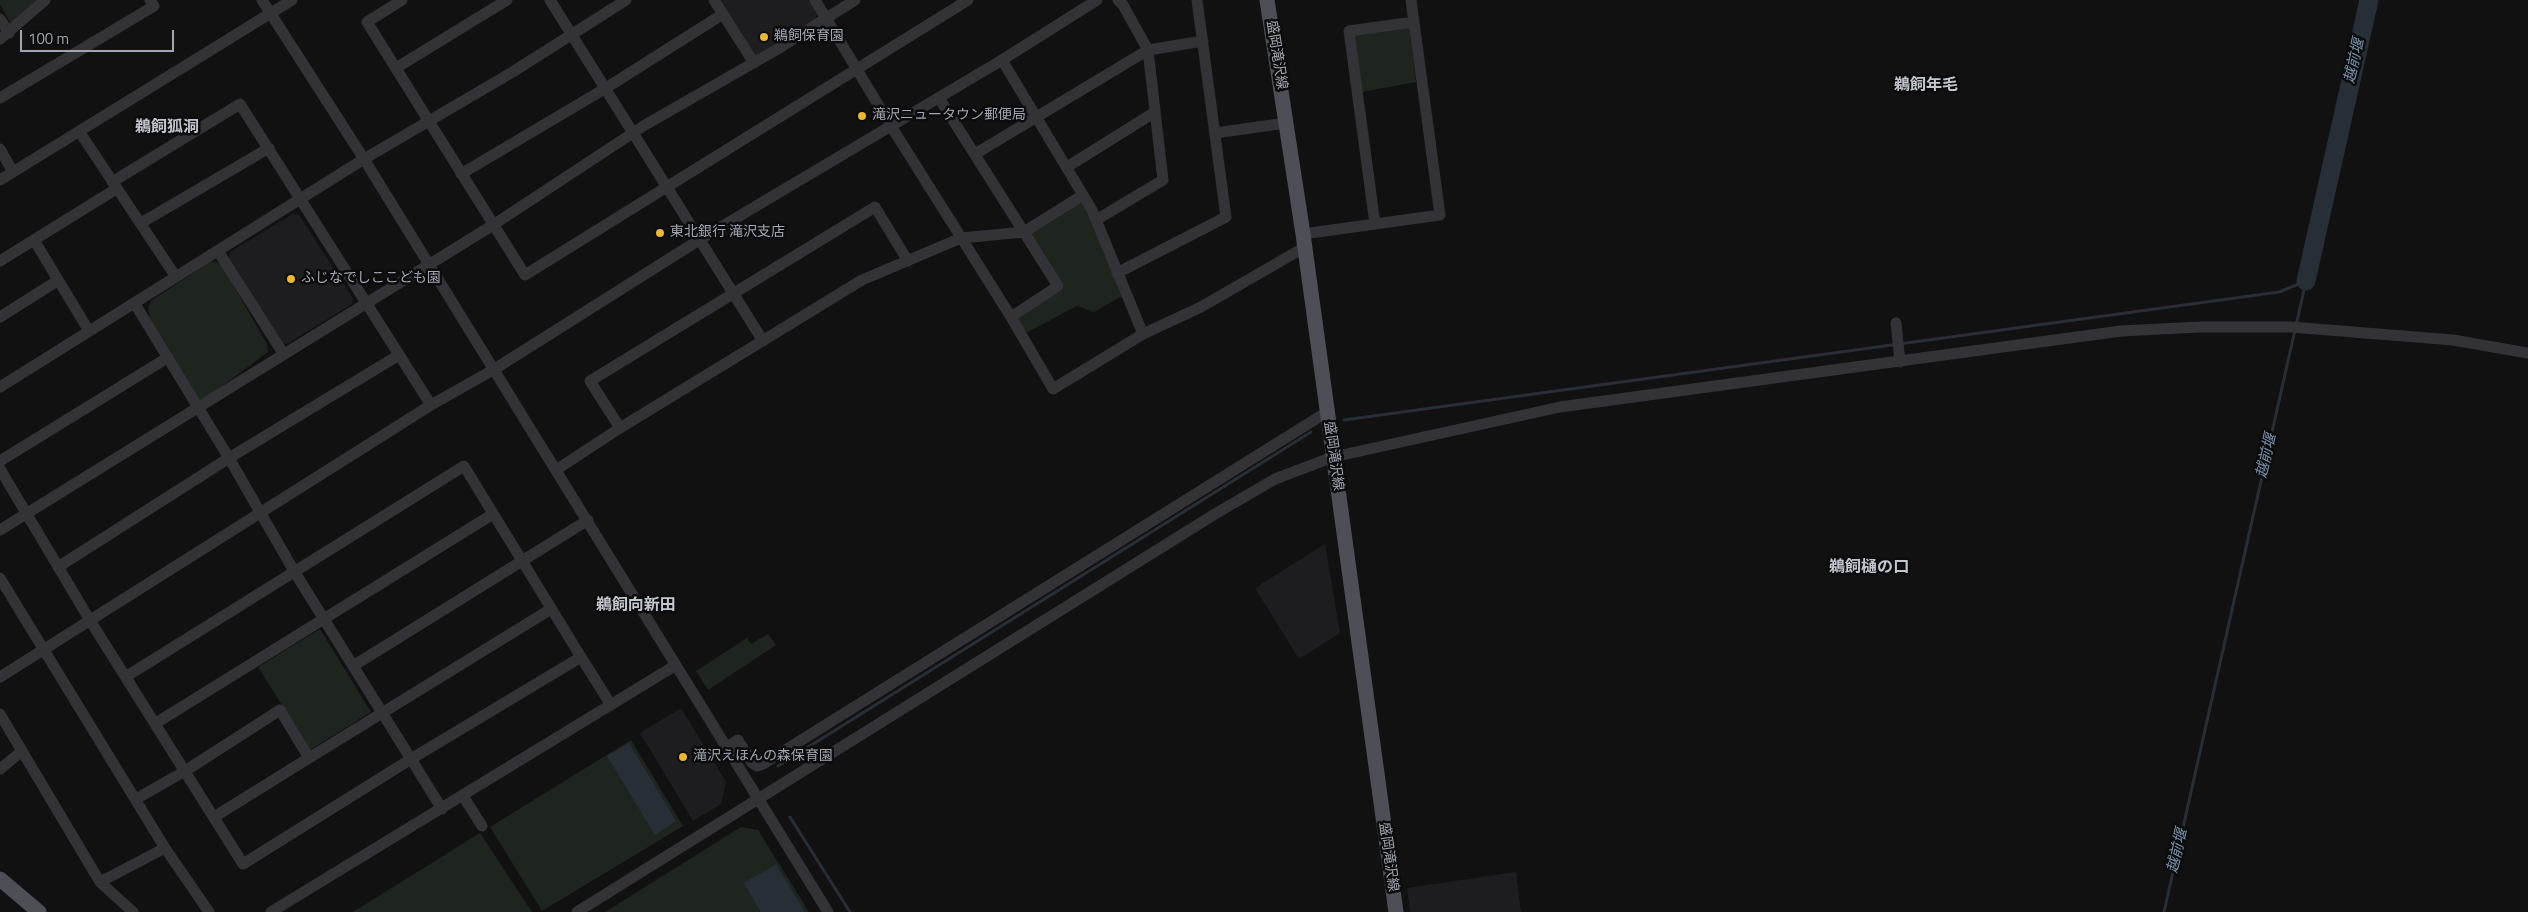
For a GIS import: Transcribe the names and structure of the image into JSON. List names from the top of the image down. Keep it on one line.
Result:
{"streets":{"main road":["盛岡滝沢線"]},"districts":["鵜飼年毛","鵜飼狐洞","鵜飼樋の口","鵜飼向新田"],"water":["越前堰"],"places":["鵜飼保育園","滝沢ニュータウン郵便局","東北銀行 滝沢支店","ふじなでしここども園","滝沢えほんの森保育園"],"scale_bar":"100 m"}
